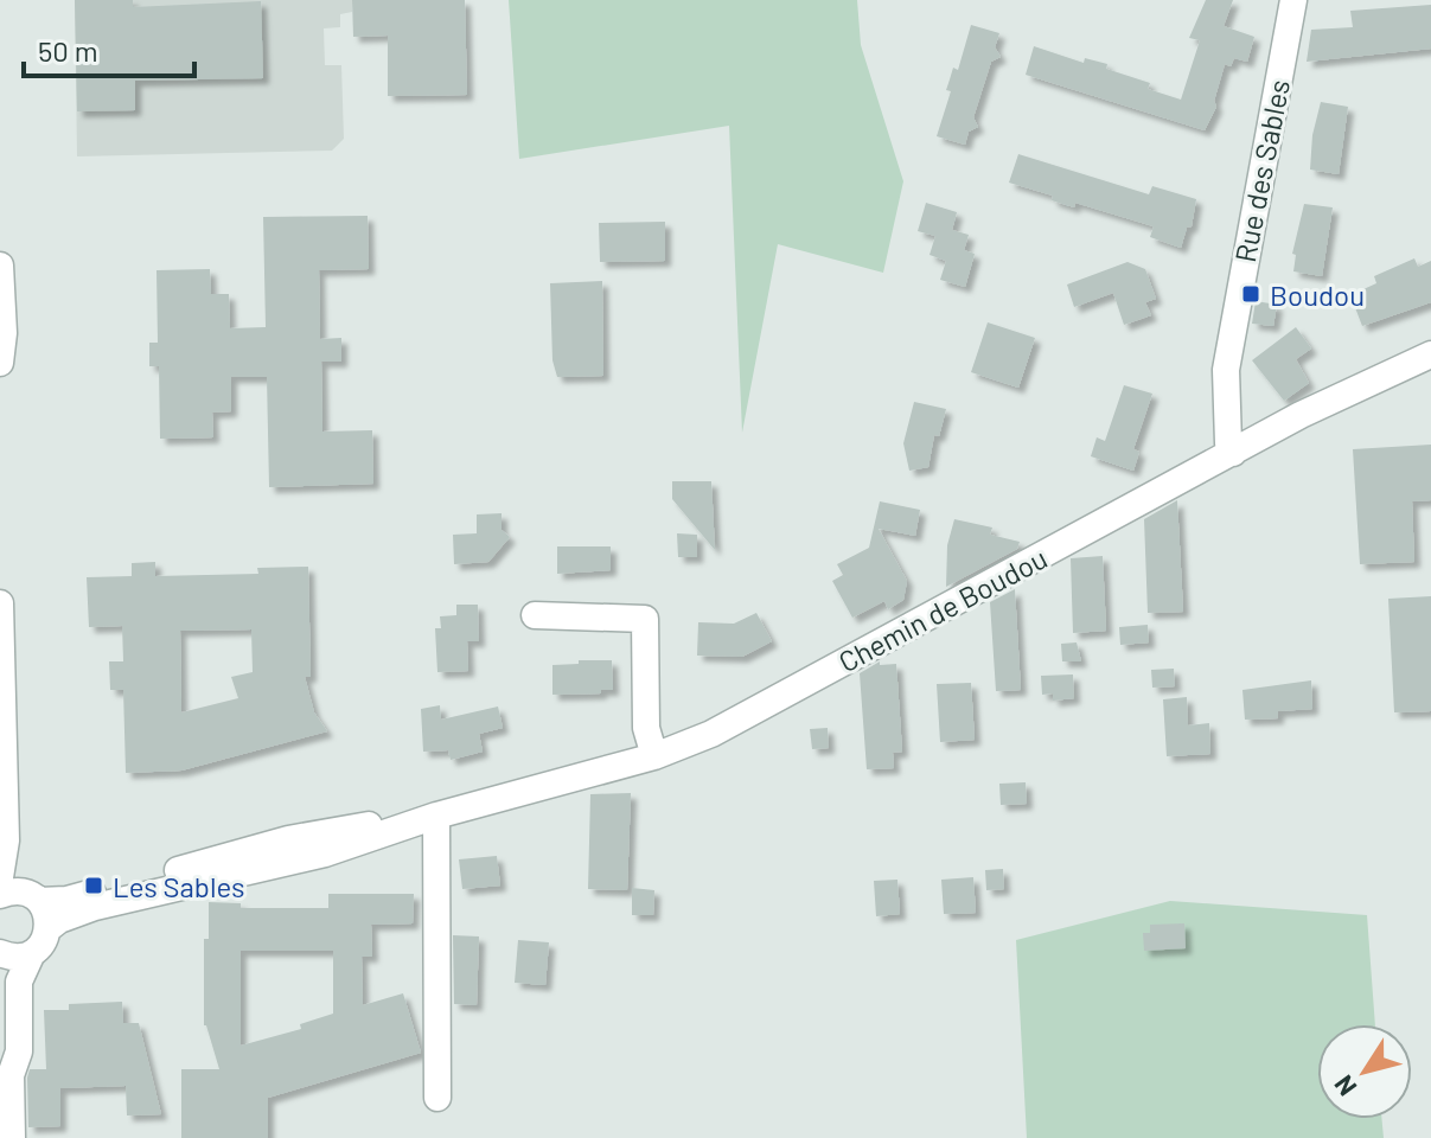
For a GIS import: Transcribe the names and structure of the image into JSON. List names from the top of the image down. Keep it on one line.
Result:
{"streets":{"street":["Rue des Sables","Chemin de Boudou"]},"crossings":[["Rue des Sables","Chemin de Boudou"]],"places":{"transit":["Boudou","Les Sables"]},"scale_bar":"50 m","north":"bottom left"}
